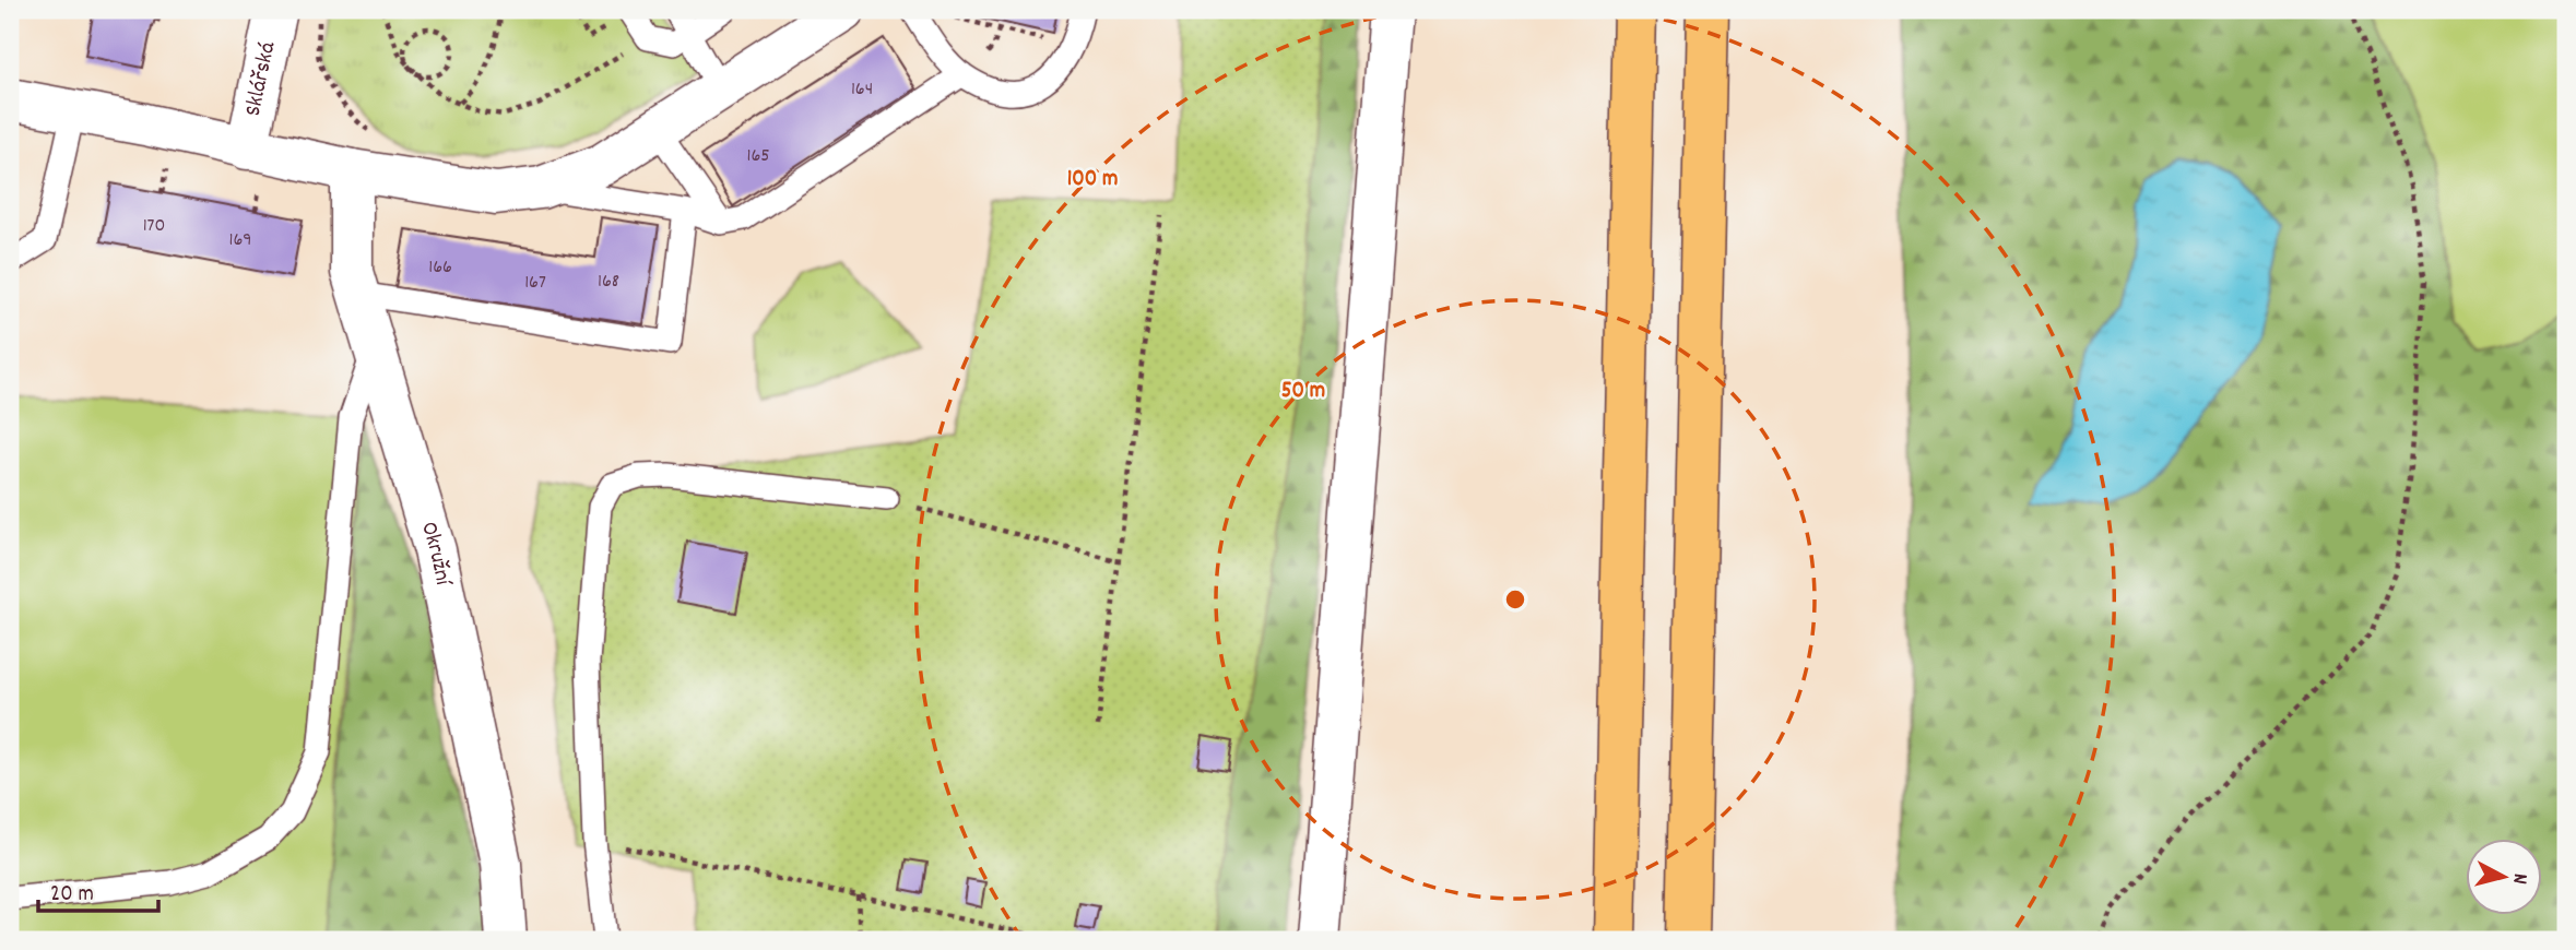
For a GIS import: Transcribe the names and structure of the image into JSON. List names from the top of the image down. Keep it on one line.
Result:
{"streets":{"street":["Sklářská","Okružní"]},"house_numbers":["164","165","170","169","166","168","167"],"scale_bar":"20 m","north":"right","rings":["100 m","50 m"]}
